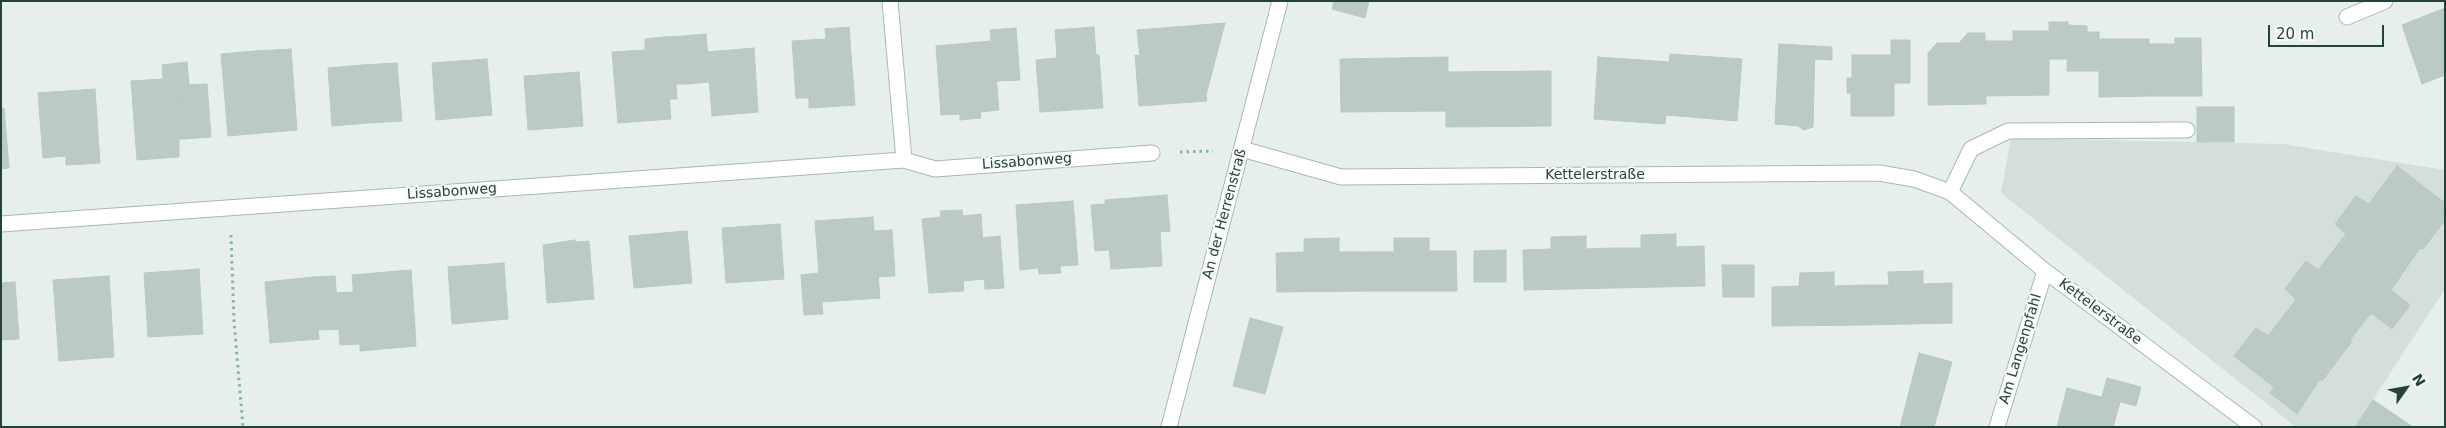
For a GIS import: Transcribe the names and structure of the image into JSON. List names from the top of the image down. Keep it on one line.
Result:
{"streets":{"street":["Lissabonweg","Kettelerstraße","An der Herrenstraß","Am Langenpfahl"]},"crossings":[["Kettelerstraße","An der Herrenstraß"],["Kettelerstraße","Am Langenpfahl"]],"scale_bar":"20 m","north":"top right"}
